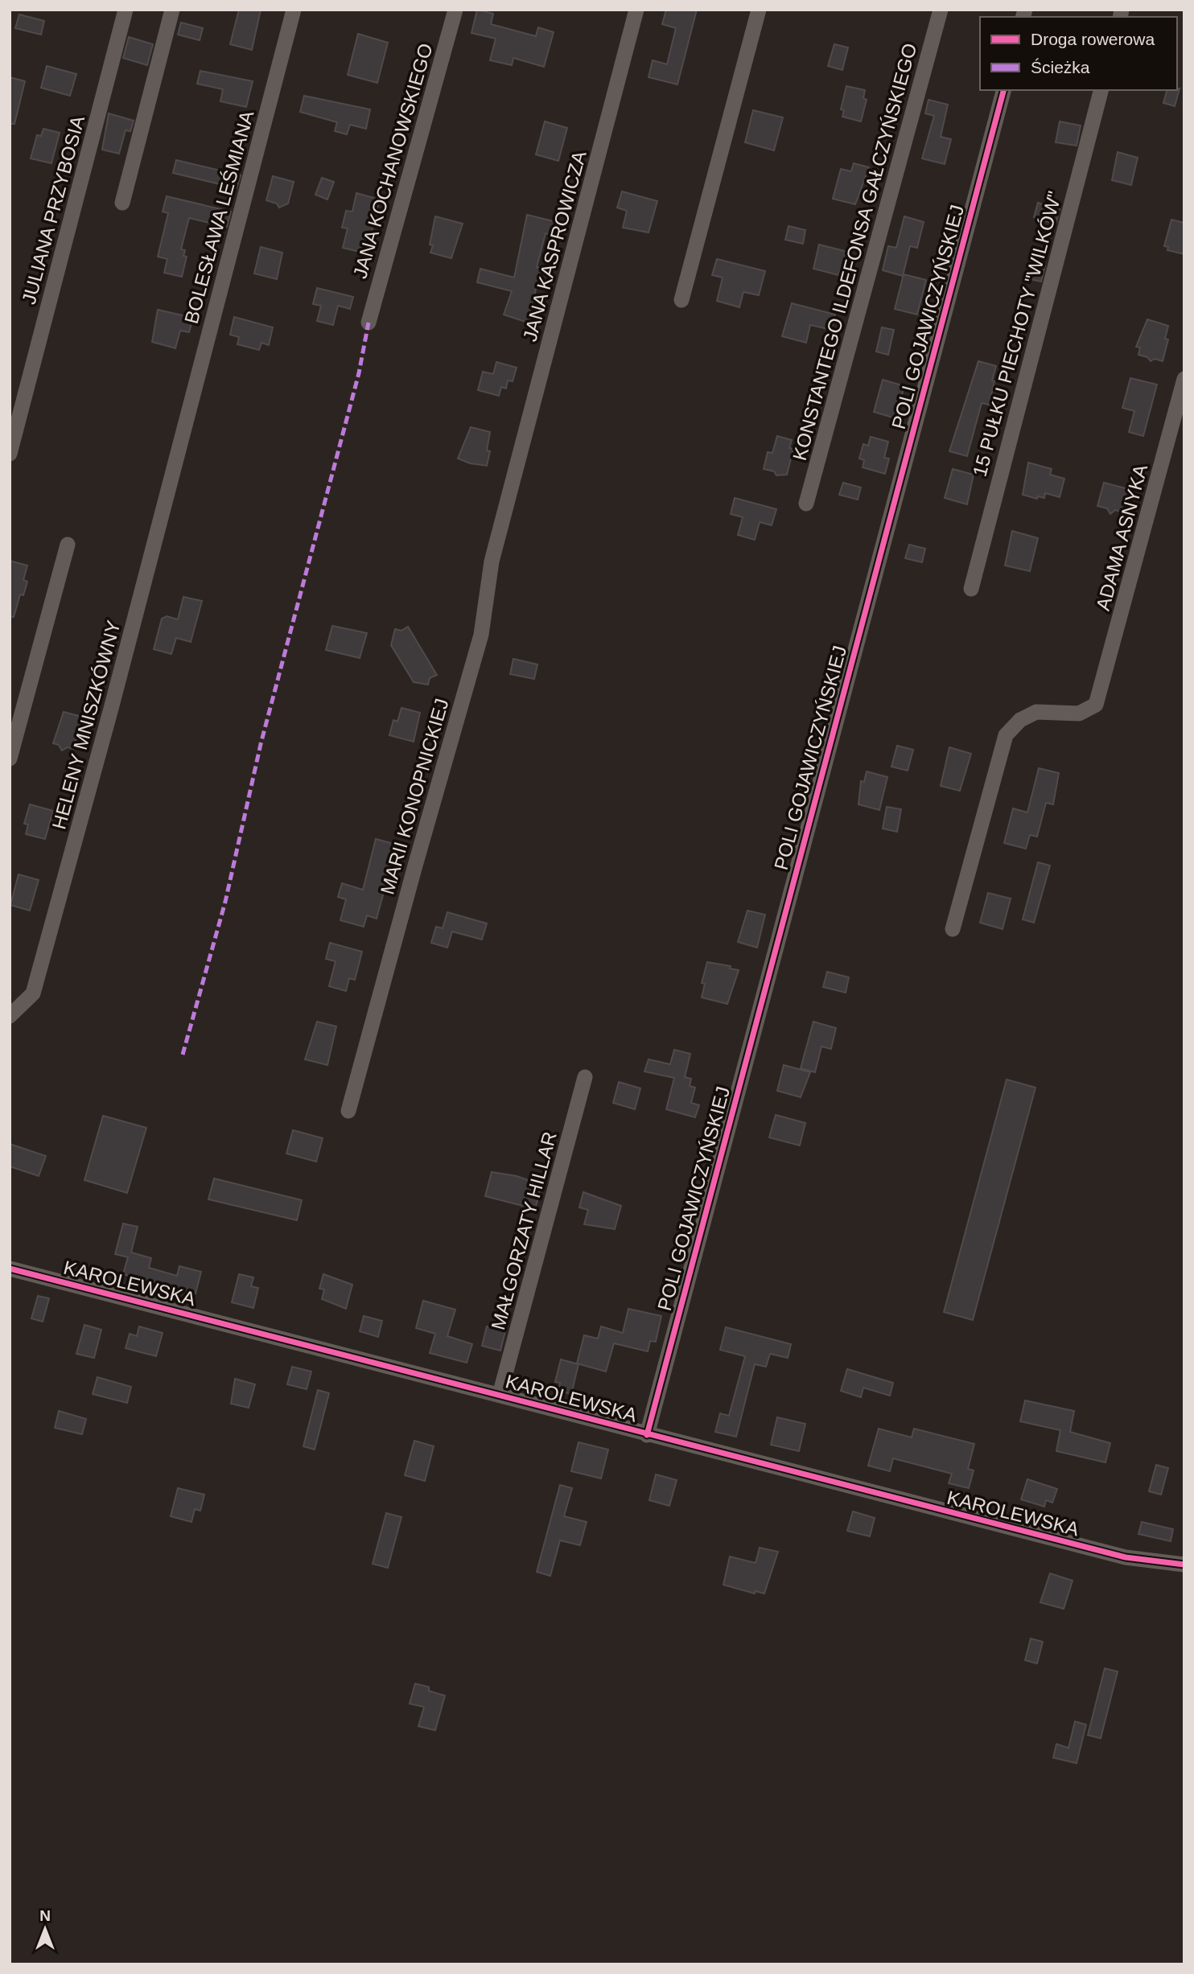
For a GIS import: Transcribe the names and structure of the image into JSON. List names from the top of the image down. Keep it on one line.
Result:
{"streets":{"street":["JANA KOCHANOWSKIEGO","JULIANA PRZYBOSIA","BOLESŁAWA LEŚMIANA","JANA KASPROWICZA","KONSTANTEGO ILDEFONSA GAŁCZYŃSKIEGO","POLI GOJAWICZYŃSKIEJ","15 PUŁKU PIECHOTY \"WILKÓW\"","ADAMA ASNYKA","HELENY MNISZKÓWNY","MARII KONOPNICKIEJ","MAŁGORZATY HILLAR","KAROLEWSKA"]},"crossings":[["BOLESŁAWA LEŚMIANA","HELENY MNISZKÓWNY"],["JANA KASPROWICZA","MARII KONOPNICKIEJ"],["POLI GOJAWICZYŃSKIEJ","KAROLEWSKA"],["MAŁGORZATY HILLAR","KAROLEWSKA"]],"legend":["Droga rowerowa","Ścieżka"],"north":"top"}
